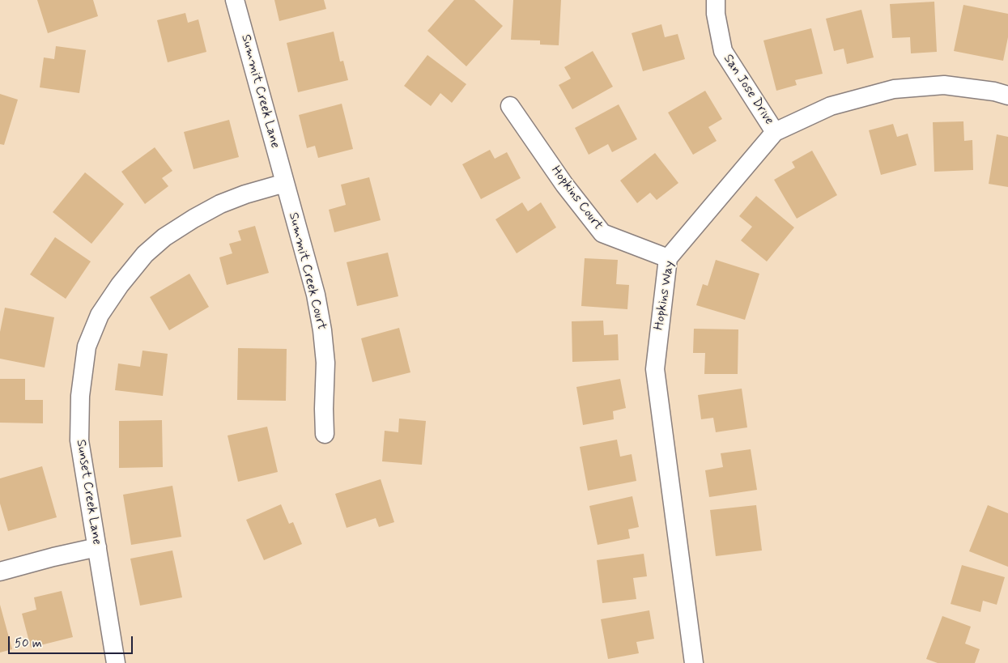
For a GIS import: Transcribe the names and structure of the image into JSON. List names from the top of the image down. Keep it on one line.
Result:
{"streets":{"street":["San Jose Drive","Summit Creek Lane","Hopkins Court","Summit Creek Court","Hopkins Way","Sunset Creek Lane"]},"crossings":[["San Jose Drive","Hopkins Way"],["Summit Creek Lane","Summit Creek Court"],["Summit Creek Lane","Sunset Creek Lane"],["Hopkins Court","Hopkins Way"],["Summit Creek Court","Sunset Creek Lane"]],"scale_bar":"50 m"}
